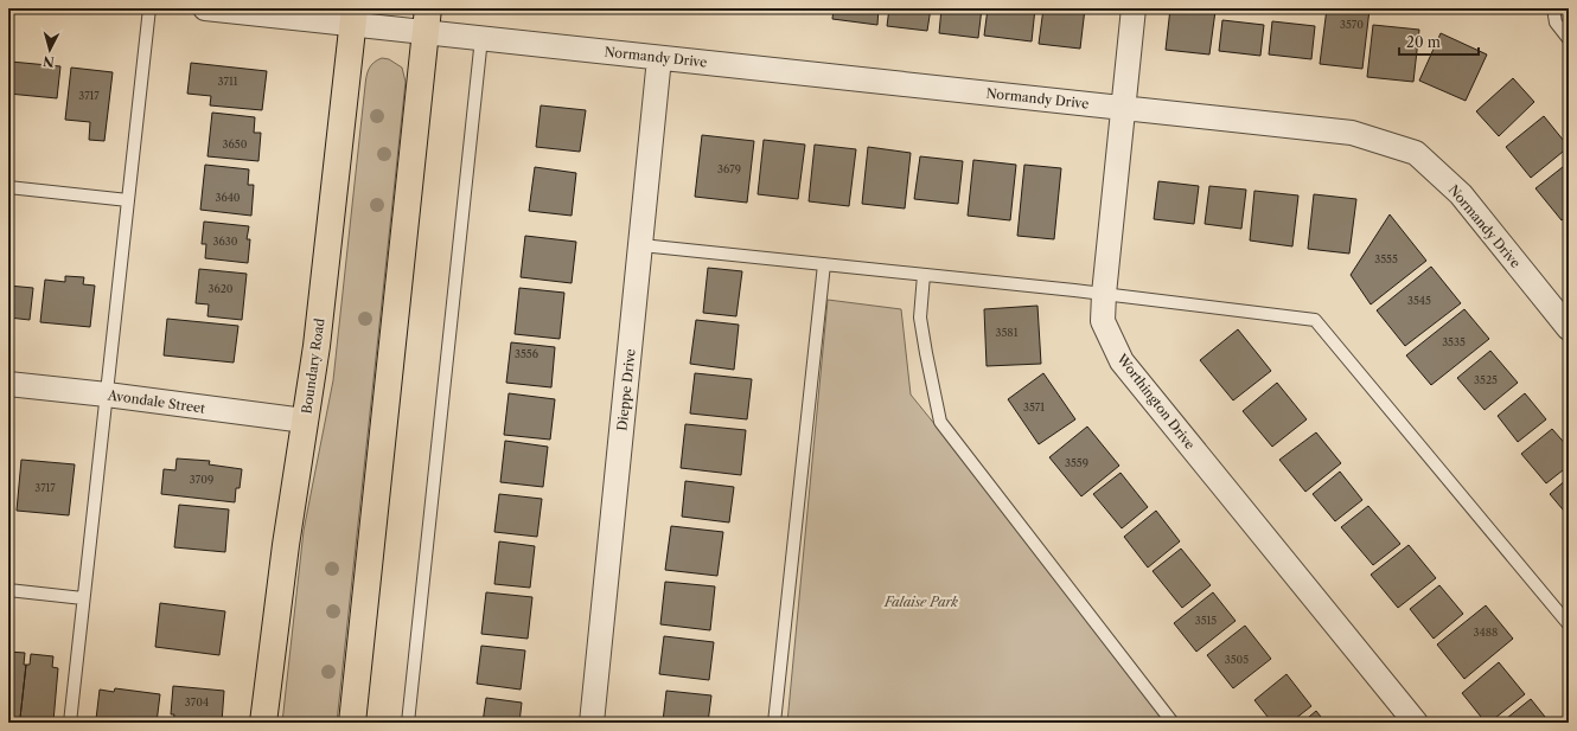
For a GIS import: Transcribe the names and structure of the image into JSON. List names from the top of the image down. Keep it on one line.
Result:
{"streets":{"main road":["Boundary Road"],"street":["Normandy Drive","Dieppe Drive","Avondale Street","Worthington Drive"]},"crossings":[["Normandy Drive","Boundary Road"],["Normandy Drive","Dieppe Drive"],["Normandy Drive","Worthington Drive"],["Boundary Road","Avondale Street"]],"parks":["Falaise Park"],"house_numbers":["3570","3711","3717","3650","3679","3640","3630","3555","3620","3545","3581","3535","3556","3525","3571","3559","3709","3717","3515","3488","3505","3704"],"scale_bar":"20 m","north":"bottom"}
